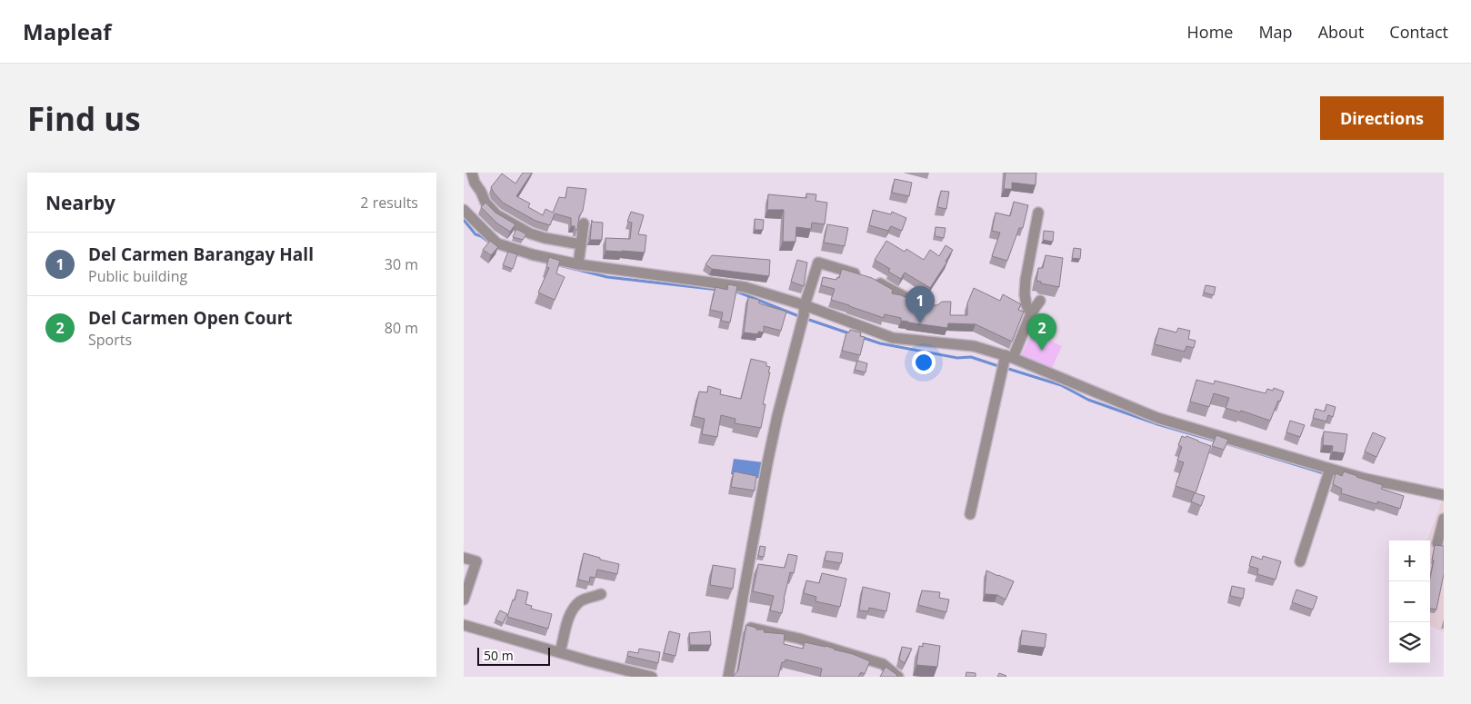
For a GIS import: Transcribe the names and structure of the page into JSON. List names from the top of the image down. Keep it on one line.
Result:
{"scale_bar":"50 m","page":{"header":"Mapleaf","nav":["Home","Map","About","Contact"],"buttons":"Directions","title":"Find us","heading":["Nearby","2 results"],"list":[{"mark":"1","name":"Del Carmen Barangay Hall","note":"Public building","value":"30 m"},{"mark":"2","name":"Del Carmen Open Court","note":"Sports","value":"80 m"}],"pins":["1","2"],"map_buttons":["+","−"],"scale":"50 m"}}
